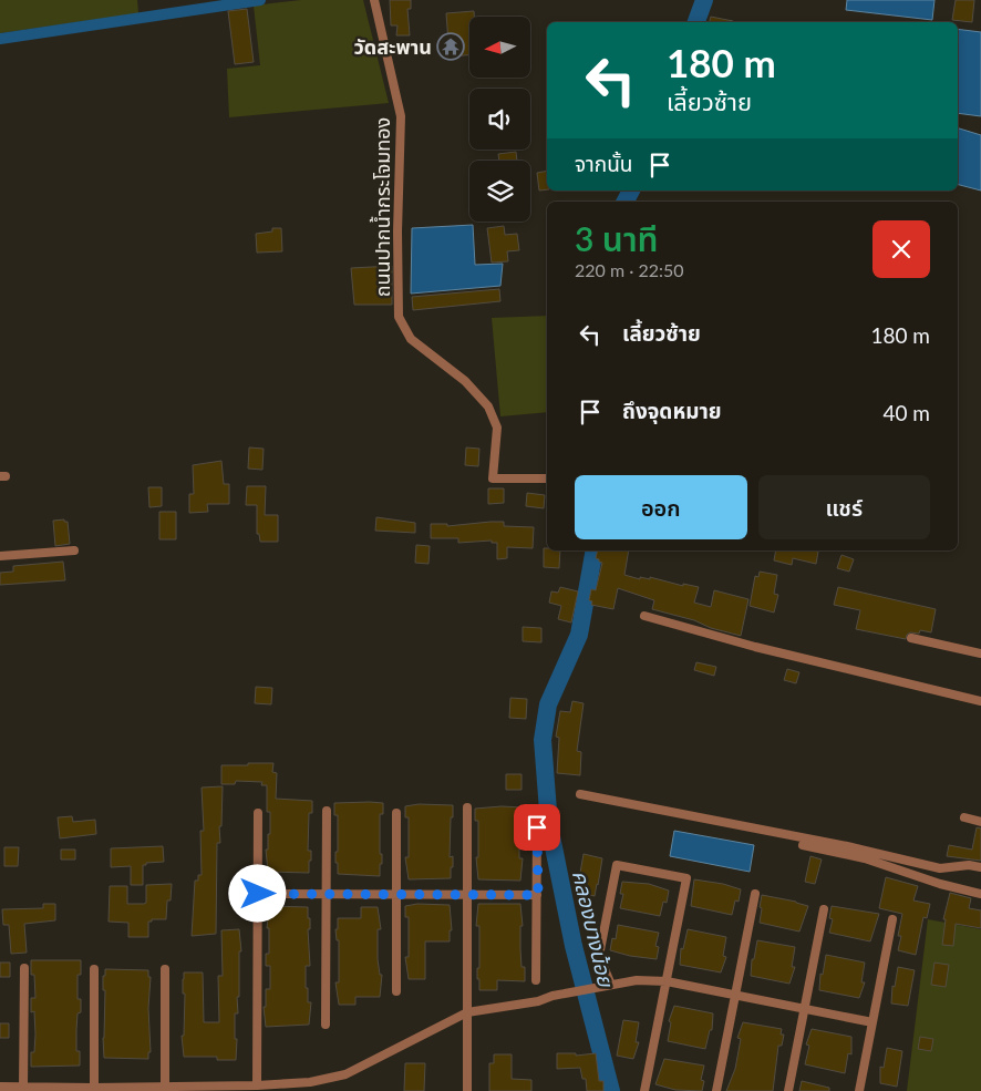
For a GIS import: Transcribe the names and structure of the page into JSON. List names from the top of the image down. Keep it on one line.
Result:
{"streets":{"street":["ถนนปากน้ำกระโจมทอง"]},"water":["คลองบางน้อย"],"places":{"temple":["วัดสะพาน"]},"north":"left","page":{"turn":["180 m","เลี้ยวซ้าย"],"then":"จากนั้น","heading":["3 นาที","220 m · 22:50"],"list":[{"name":"เลี้ยวซ้าย","value":"180 m"},{"name":"ถึงจุดหมาย","value":"40 m"}],"buttons":["ออก","แชร์"]}}
